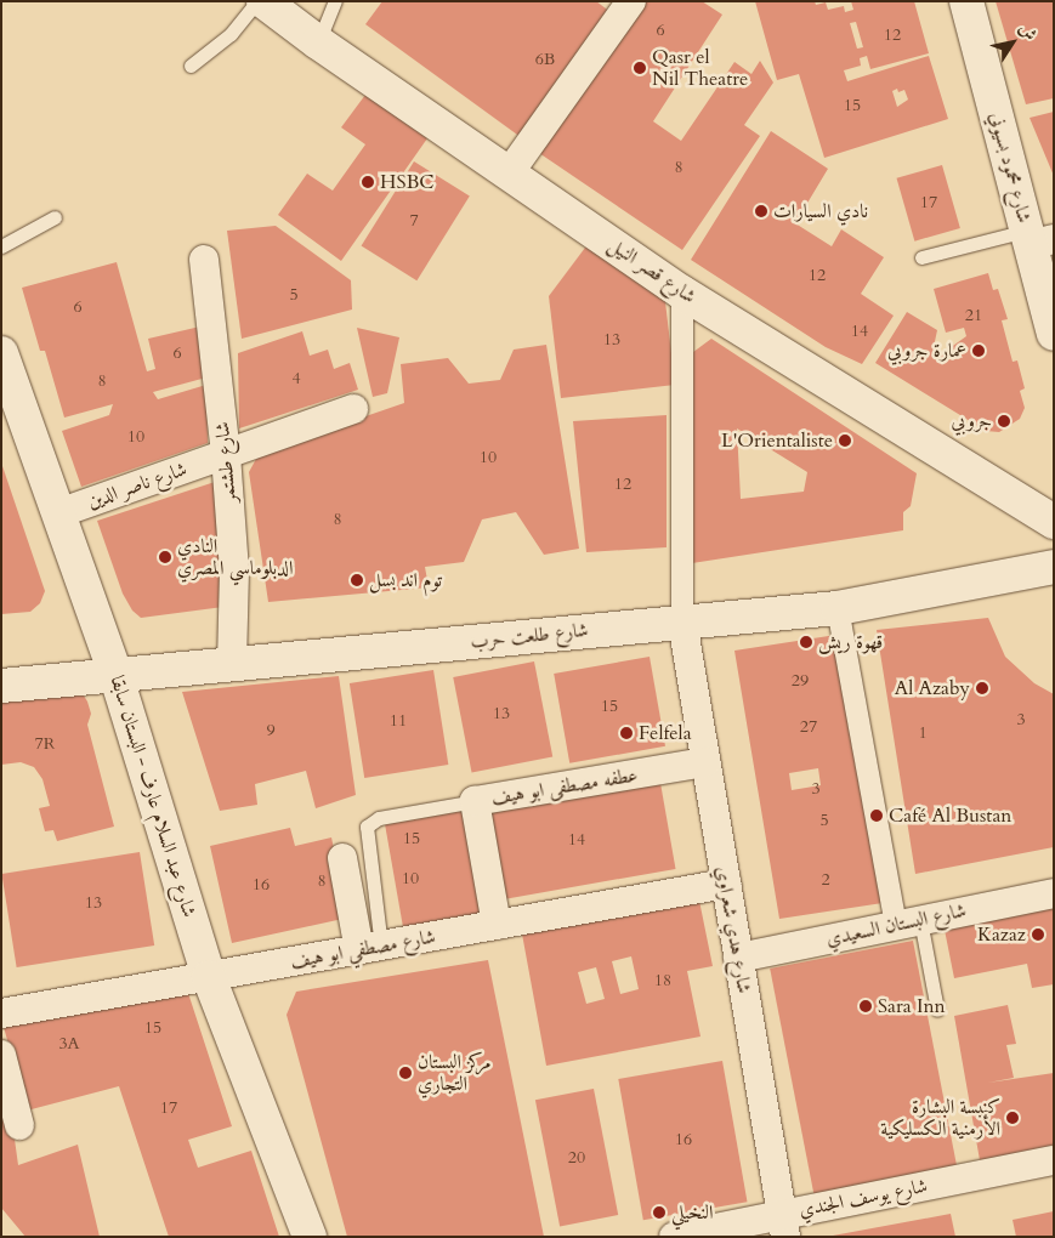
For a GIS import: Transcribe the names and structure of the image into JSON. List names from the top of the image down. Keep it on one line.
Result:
{"streets":{"street":["شارع محمود بسيوني","شارع قصر النيل","شارع طشتمر","شارع ناصر الدين","شارع طلعت حرب","عطفه مصطفى ابو هيف","شارع عبد السلام عارف - البستان سابقا","شارع البستان السعيدي","شارع هدي شعراوي","شارع مصطفي ابو هيف","شارع يوسف الجندي"]},"crossings":[["شارع طشتمر","شارع ناصر الدين"],["شارع طشتمر","شارع طلعت حرب"],["شارع ناصر الدين","شارع عبد السلام عارف - البستان سابقا"],["شارع طلعت حرب","شارع عبد السلام عارف - البستان سابقا"],["شارع طلعت حرب","شارع هدي شعراوي"],["عطفه مصطفى ابو هيف","شارع هدي شعراوي"],["عطفه مصطفى ابو هيف","شارع مصطفي ابو هيف"],["شارع عبد السلام عارف - البستان سابقا","شارع مصطفي ابو هيف"],["شارع البستان السعيدي","شارع هدي شعراوي"],["شارع هدي شعراوي","شارع مصطفي ابو هيف"],["شارع هدي شعراوي","شارع يوسف الجندي"]],"places":["Qasr el Nil Theatre","HSBC","نادي السيارات","عمارة جروبي","جروبي","L'Orientaliste","النادي الدبلوماسي المصري","توم اند بسل","قهوة ريش","Al Azaby","Felfela","Café Al Bustan","Kazaz","Sara Inn","مركز البستان التجاري","كنيسة البشارة الأرمنية الكسليكية","النخيلي"],"house_numbers":["6","12","6B","15","8","17","7","12","5","6","21","14","13","6","4","8","10","10","12","8","29","15","13","3","11","27","9","1","7R","3","5","15","14","10","2","8","16","13","18","15","3A","17","16","20"],"north":"top right"}
